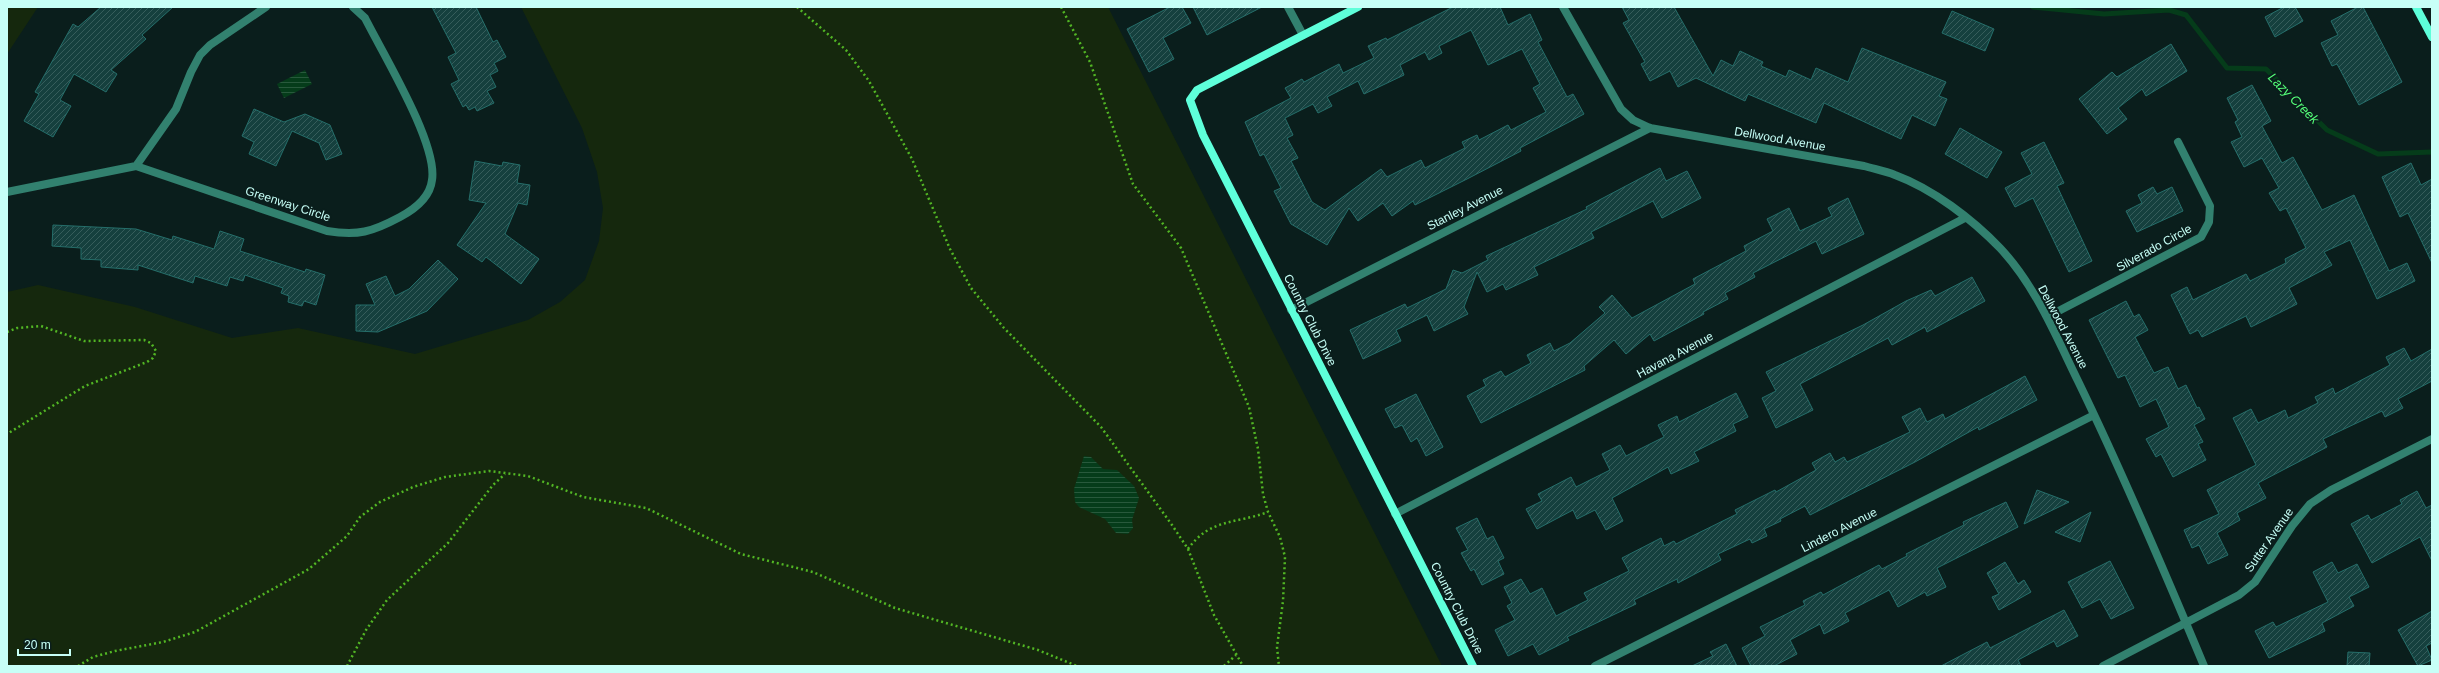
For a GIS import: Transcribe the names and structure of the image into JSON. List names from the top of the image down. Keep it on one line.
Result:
{"streets":{"street":["Dellwood Avenue","Greenway Circle","Stanley Avenue","Silverado Circle","Country Club Drive","Havana Avenue","Lindero Avenue","Sutter Avenue"]},"crossings":[["Dellwood Avenue","Stanley Avenue"],["Dellwood Avenue","Silverado Circle"],["Dellwood Avenue","Havana Avenue"],["Dellwood Avenue","Lindero Avenue"],["Dellwood Avenue","Sutter Avenue"],["Stanley Avenue","Country Club Drive"],["Country Club Drive","Havana Avenue"]],"water":["Lazy Creek"],"scale_bar":"20 m"}
